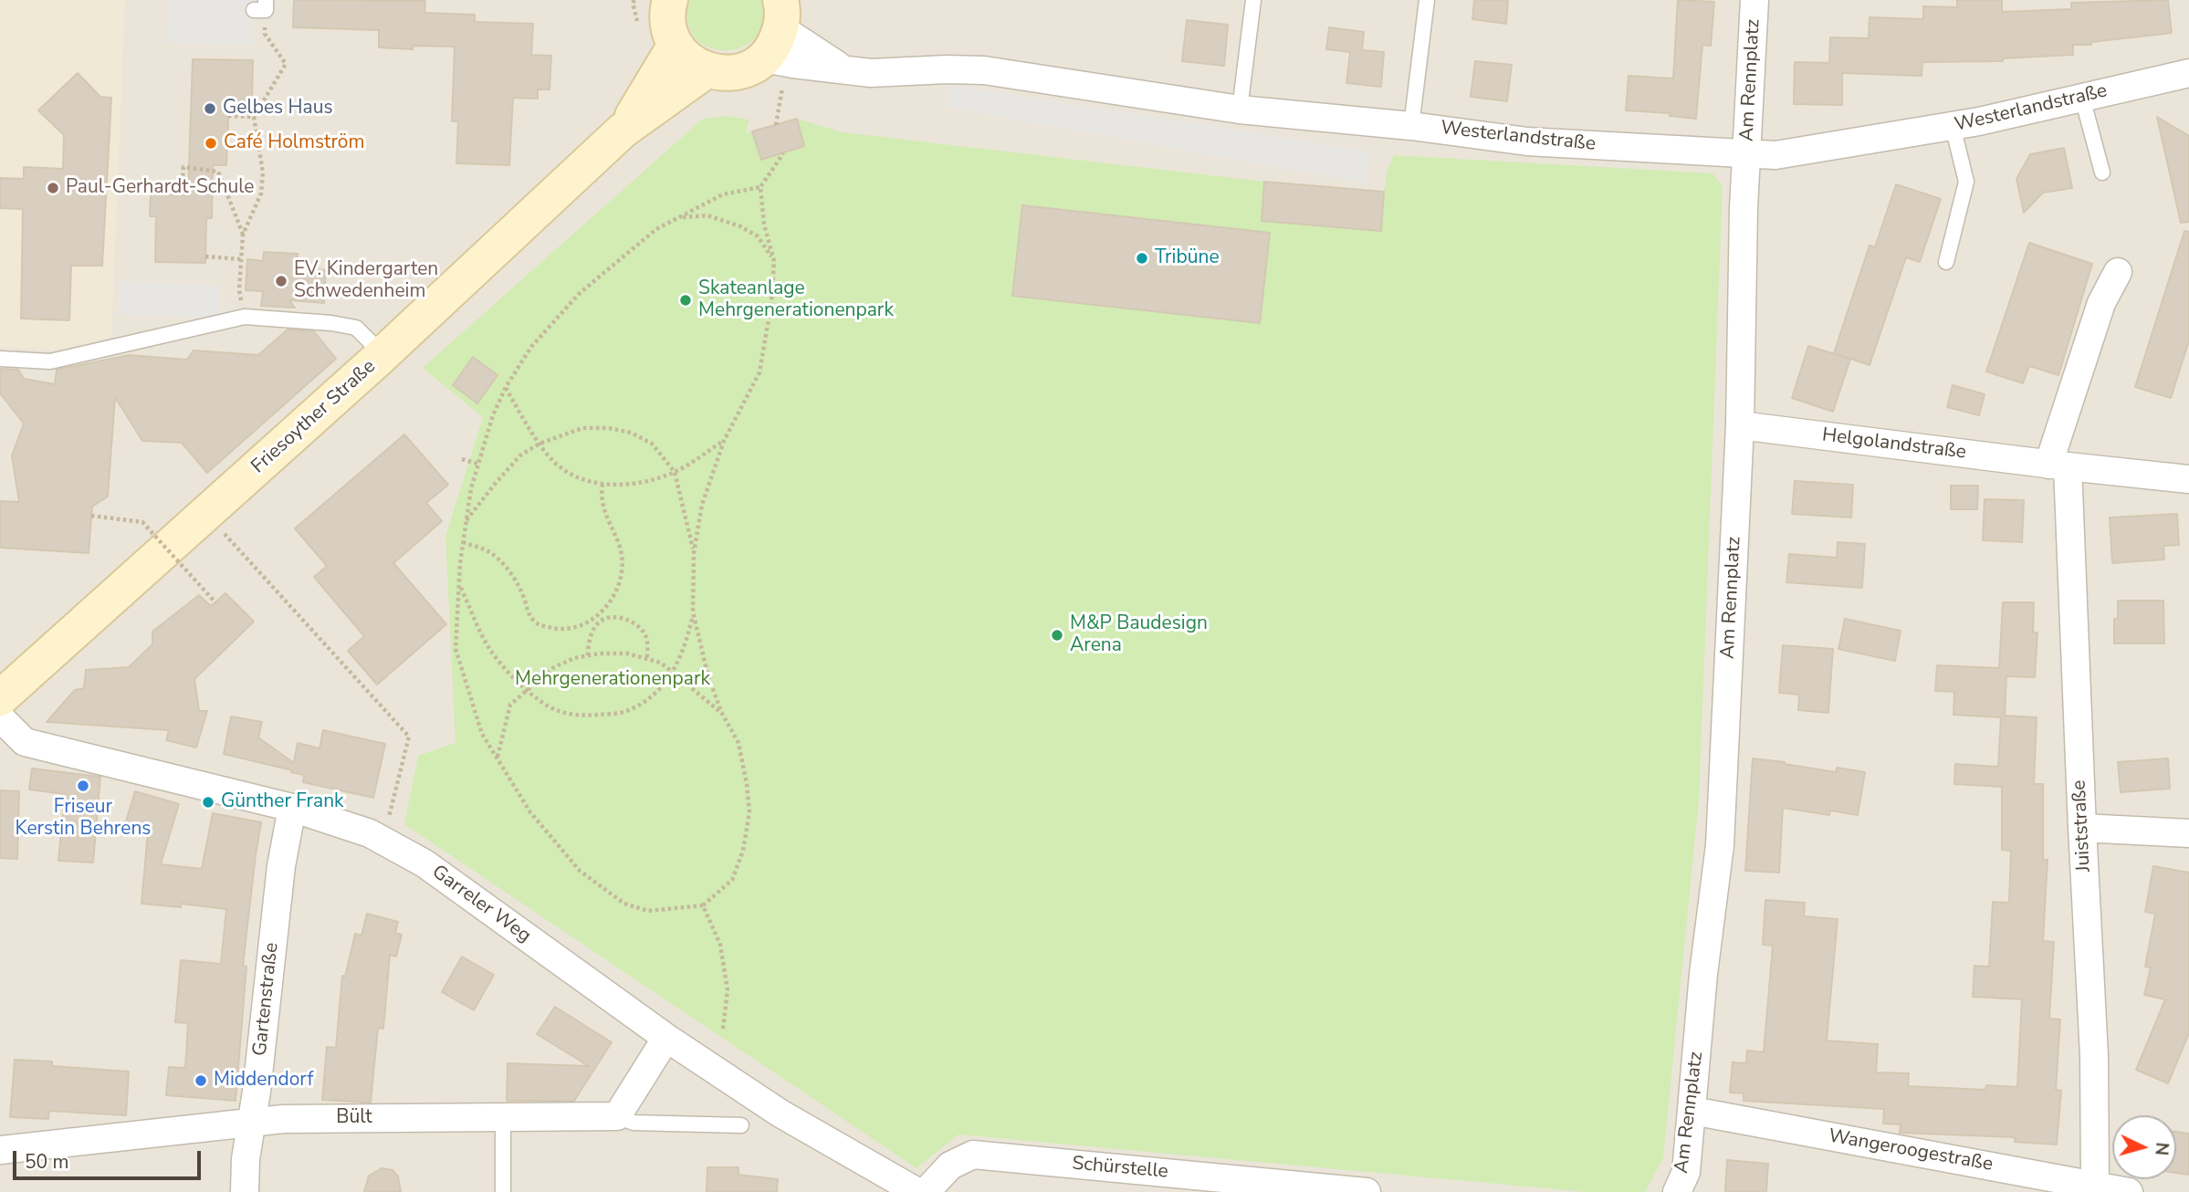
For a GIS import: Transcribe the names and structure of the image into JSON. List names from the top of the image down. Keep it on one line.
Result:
{"streets":{"street":["Am Rennplatz","Westerlandstraße","Friesoyther Straße","Helgolandstraße","Juiststraße","Garreler Weg","Gartenstraße","Bült","Wangeroogestraße","Schürstelle"]},"crossings":[["Am Rennplatz","Westerlandstraße"],["Am Rennplatz","Helgolandstraße"],["Am Rennplatz","Wangeroogestraße"],["Helgolandstraße","Juiststraße"],["Juiststraße","Wangeroogestraße"],["Garreler Weg","Gartenstraße"],["Gartenstraße","Bült"]],"parks":["Mehrgenerationenpark"],"places":["Gelbes Haus","Café Holmström","Paul-Gerhardt-Schule","Tribüne","EV. Kindergarten Schwedenheim","Skateanlage Mehrgenerationenpark","M&P Baudesign Arena","Friseur Kerstin Behrens","Günther Frank","Middendorf"],"scale_bar":"50 m","north":"right"}
